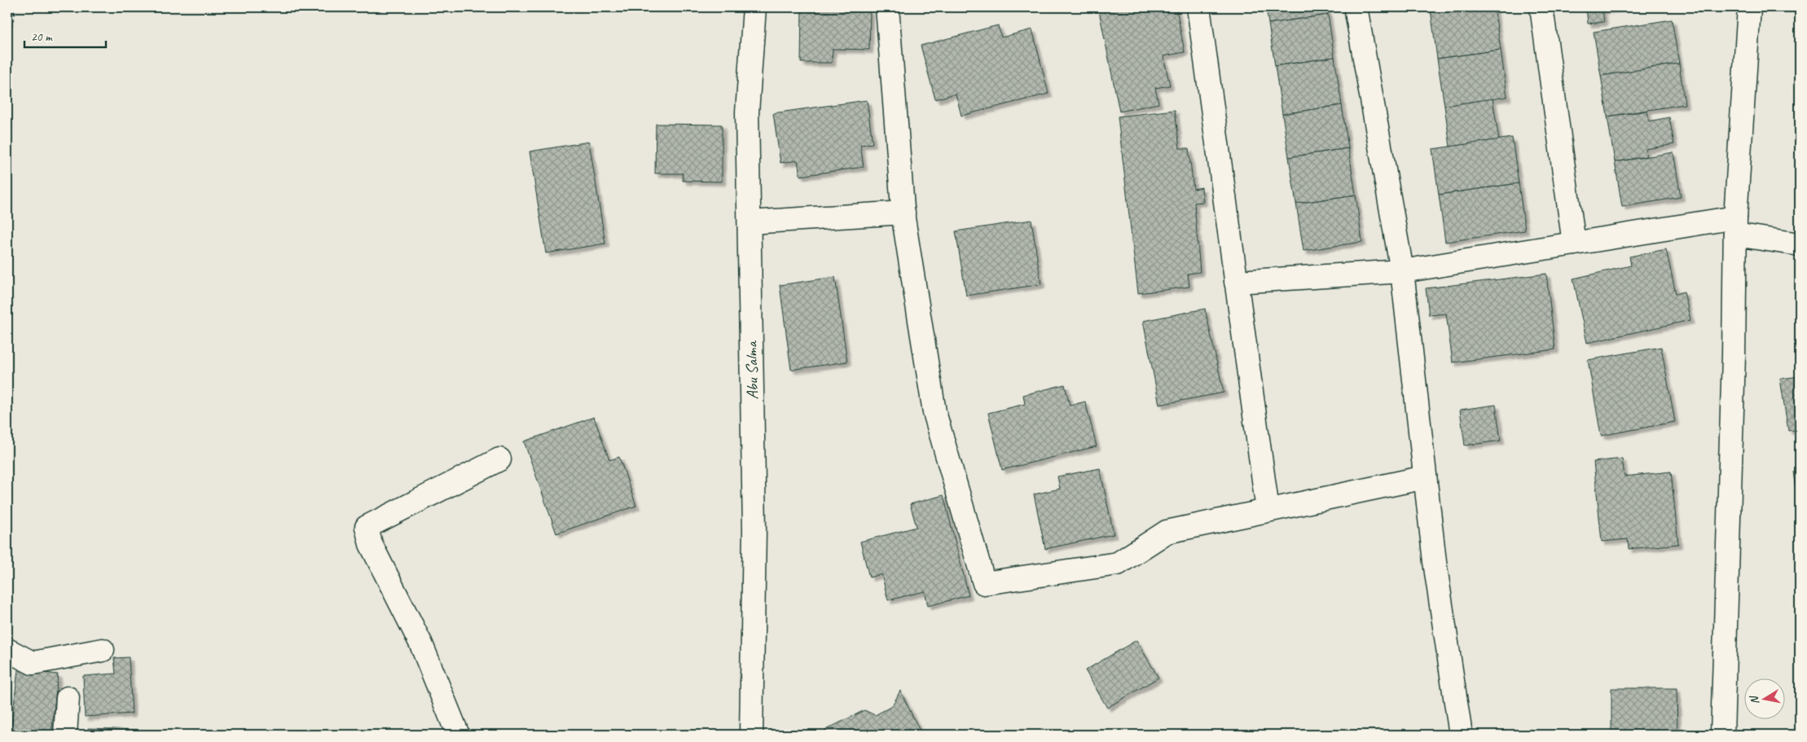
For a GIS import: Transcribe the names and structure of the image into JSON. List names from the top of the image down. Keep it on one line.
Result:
{"streets":{"street":["Abu Salma"]},"scale_bar":"20 m","north":"left"}
